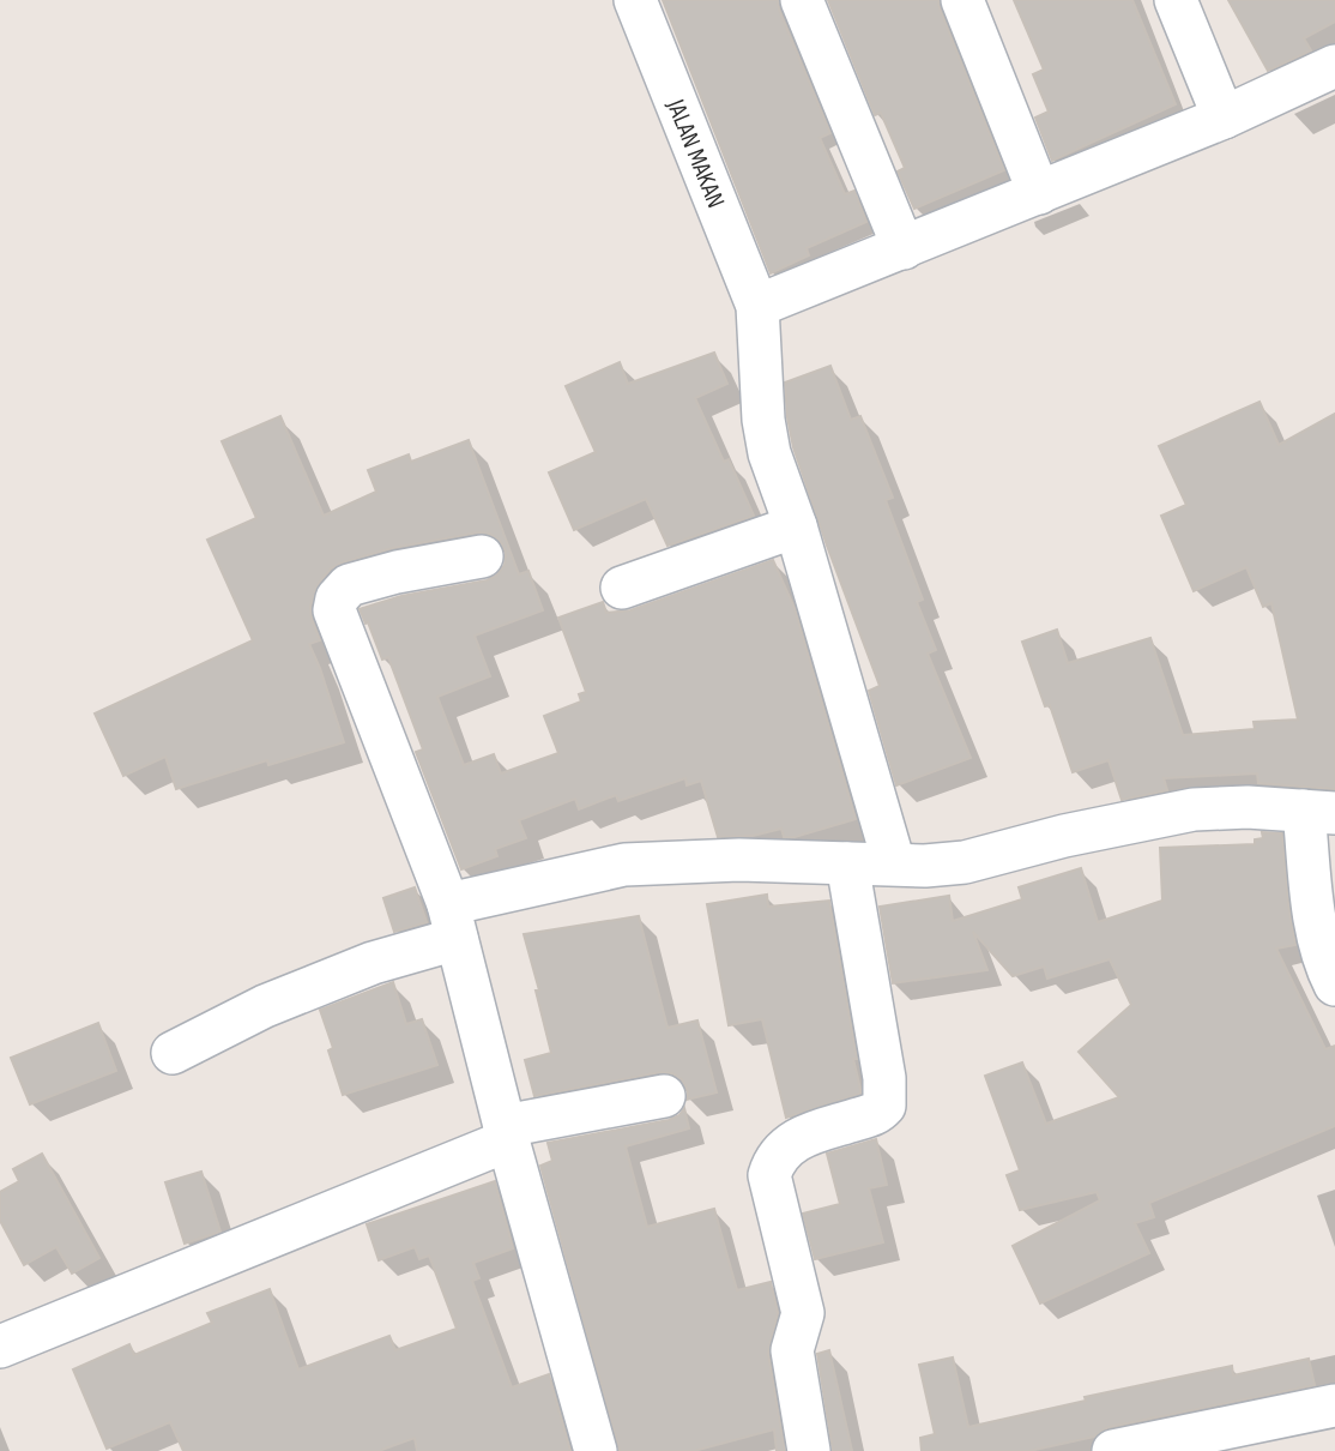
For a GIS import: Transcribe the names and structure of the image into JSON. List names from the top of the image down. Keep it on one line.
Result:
{"streets":{"street":["JALAN MAKAN"]}}
